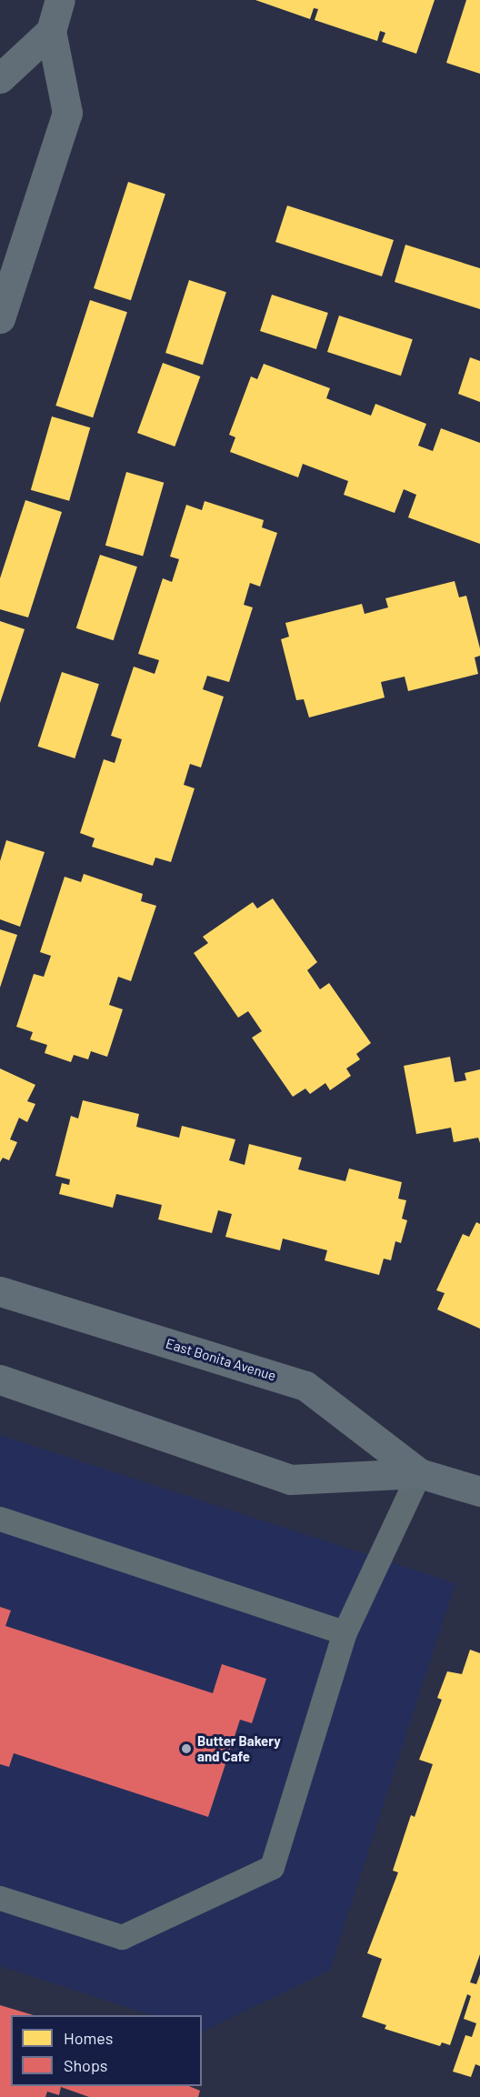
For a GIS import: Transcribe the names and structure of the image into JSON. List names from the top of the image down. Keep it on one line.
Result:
{"streets":{"main road":["East Bonita Avenue"]},"places":["Butter Bakery and Cafe"],"legend":["Homes","Shops"]}
